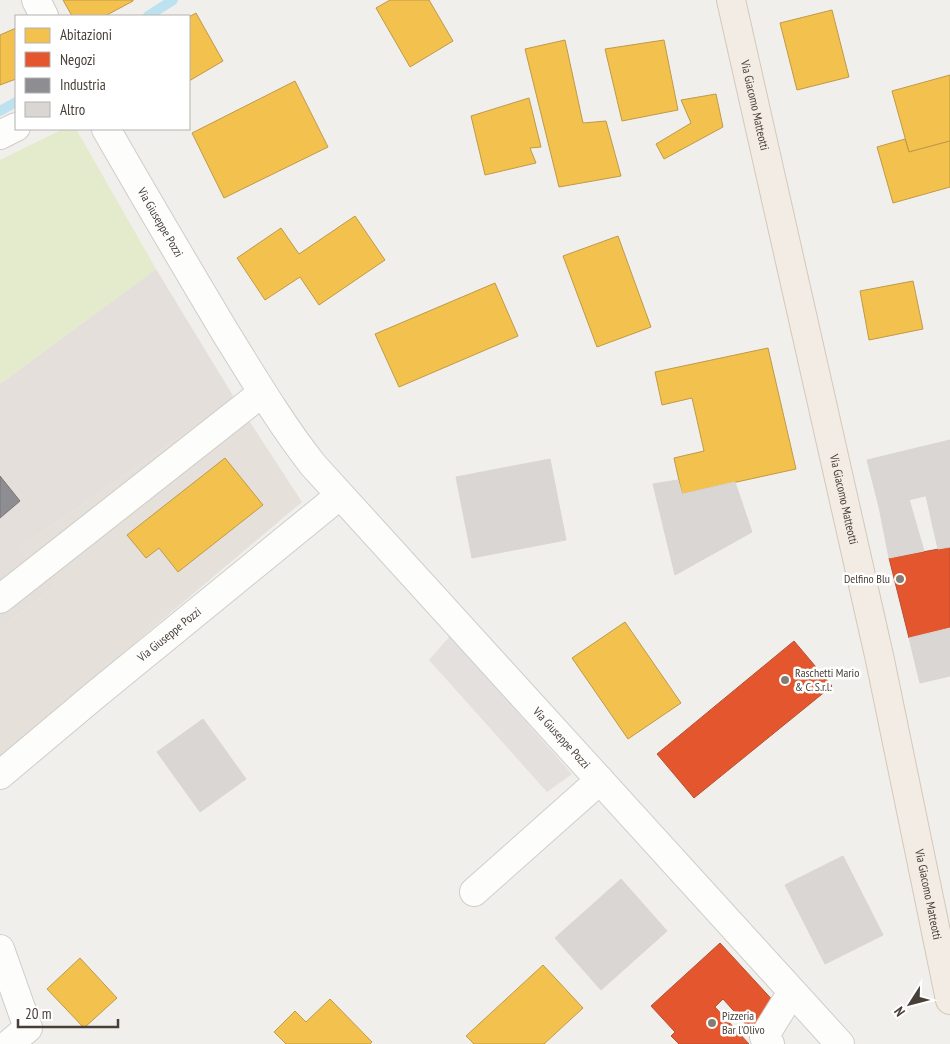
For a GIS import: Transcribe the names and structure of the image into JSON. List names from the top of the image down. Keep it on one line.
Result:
{"streets":{"main road":["Via Giacomo Matteotti"],"street":["Via Giuseppe Pozzi"]},"places":["Delfino Blu","Raschetti Mario & C. S.r.l.","Pizzeria Bar l'Olivo"],"legend":["Abitazioni","Negozi","Industria","Altro"],"scale_bar":"20 m","north":"bottom left"}
